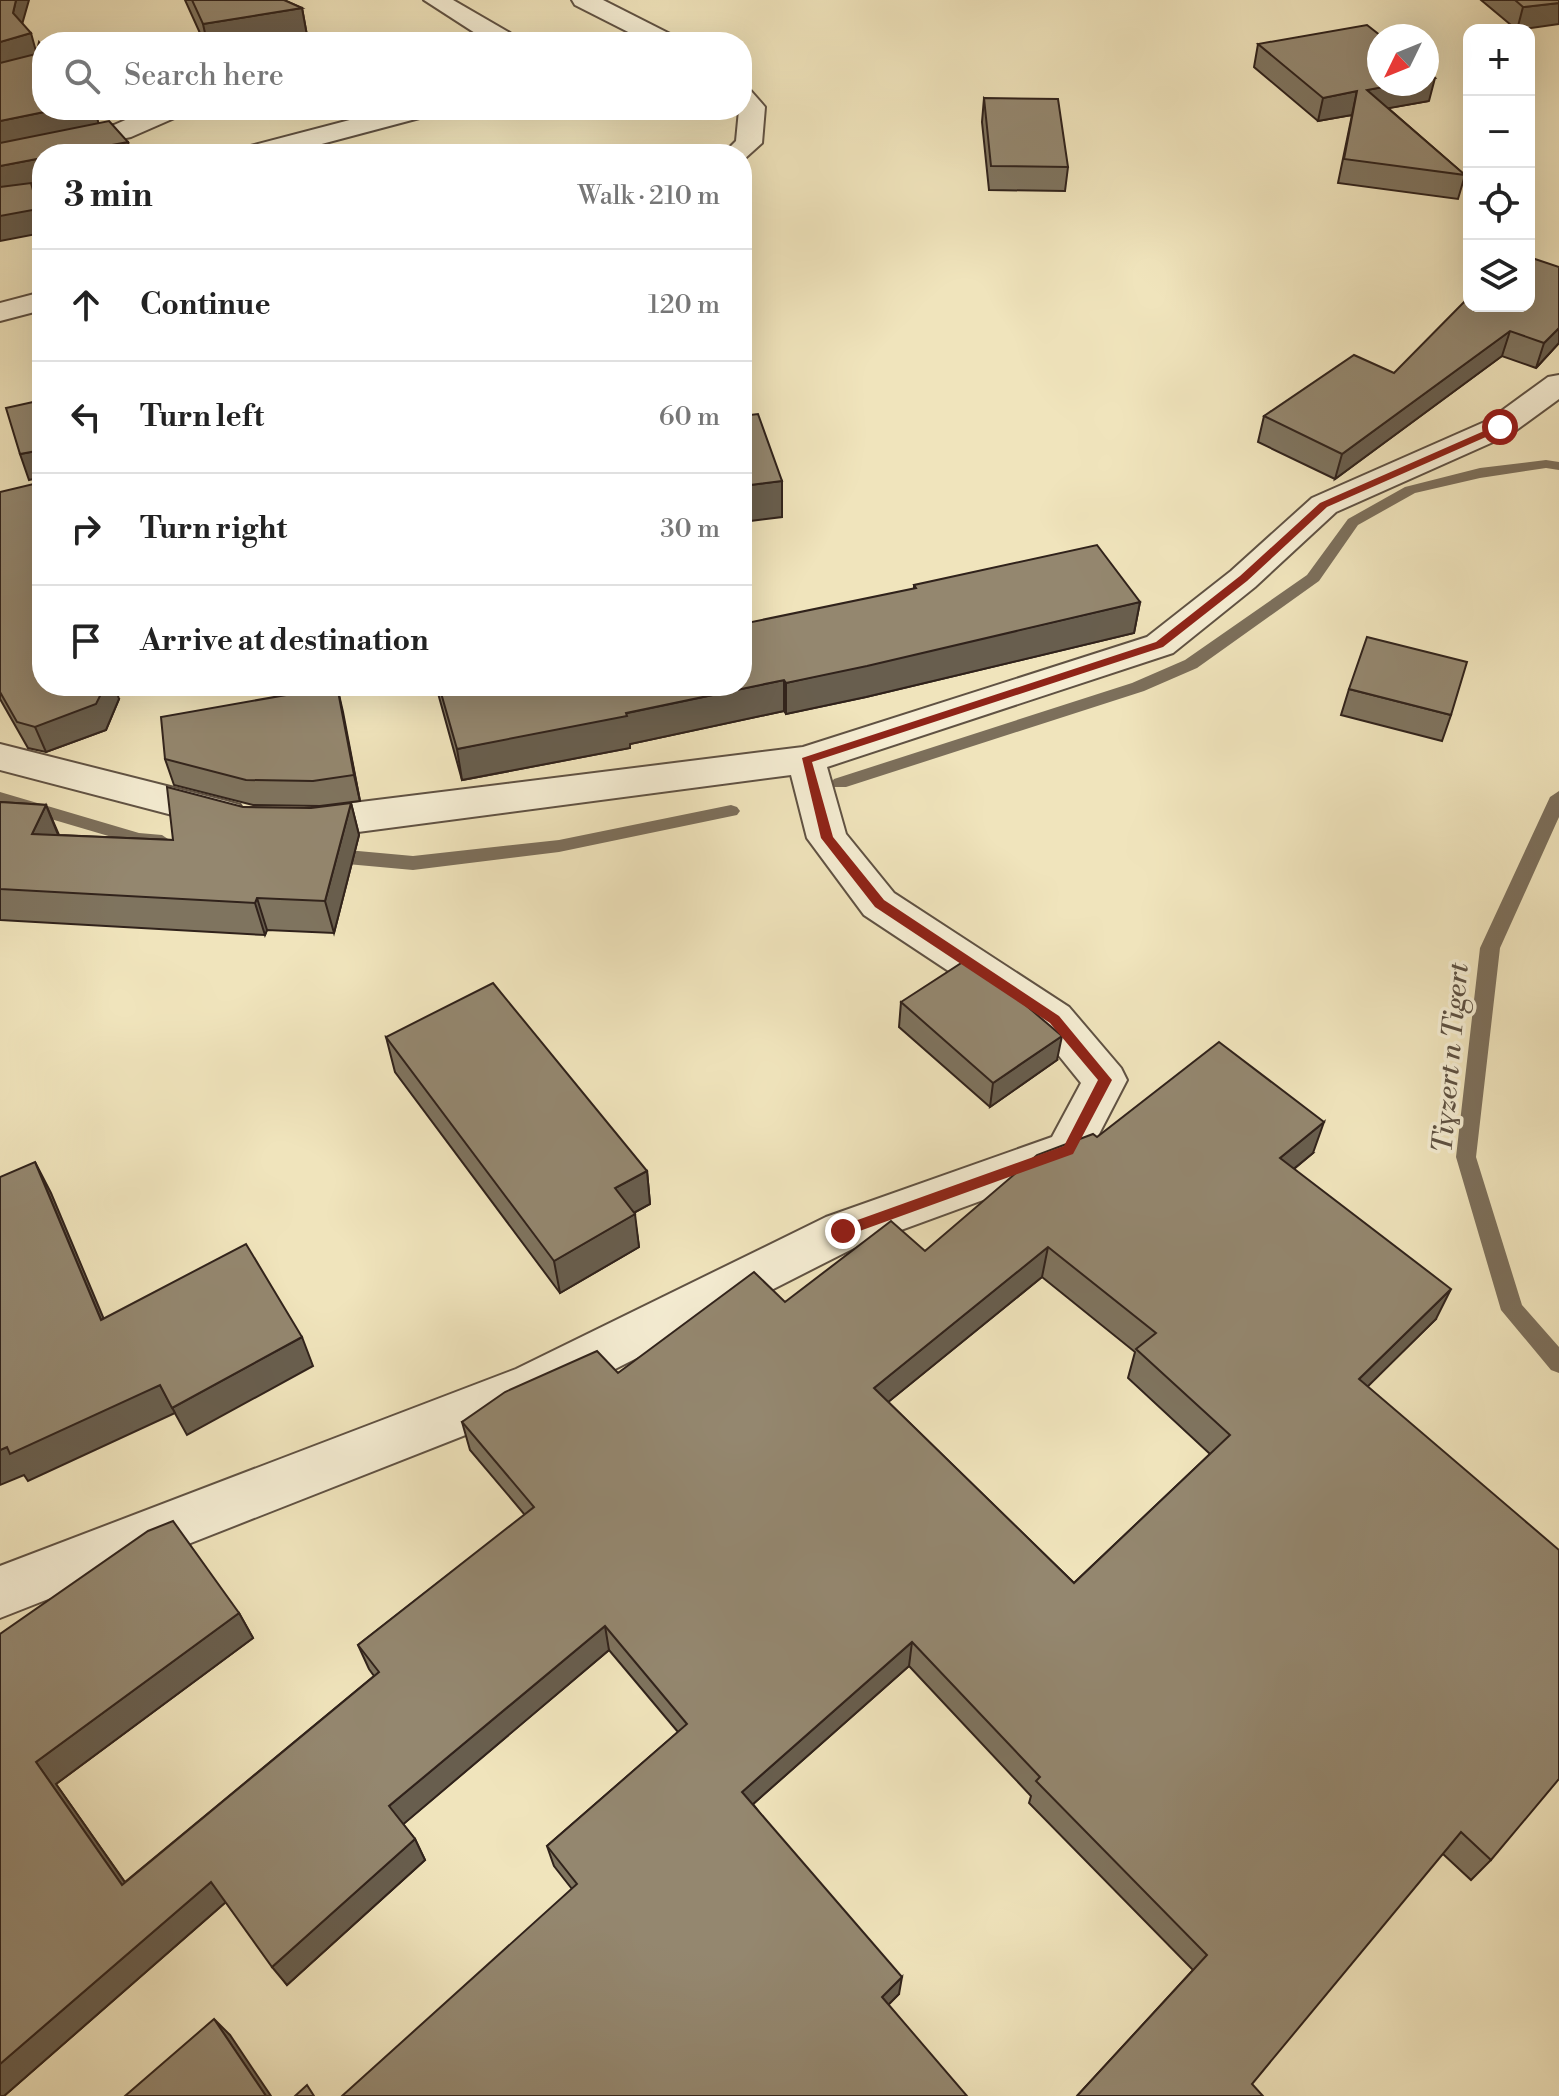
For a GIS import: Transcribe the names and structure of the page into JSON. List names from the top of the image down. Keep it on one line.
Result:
{"water":["Tiɣzert n Tigert"],"north":"bottom left","page":{"map_buttons":["+","−"],"search":"Search here","heading":["3 min","Walk · 210 m"],"list":[["Continue","120 m"],["Turn left","60 m"],["Turn right","30 m"],"Arrive at destination"]}}
